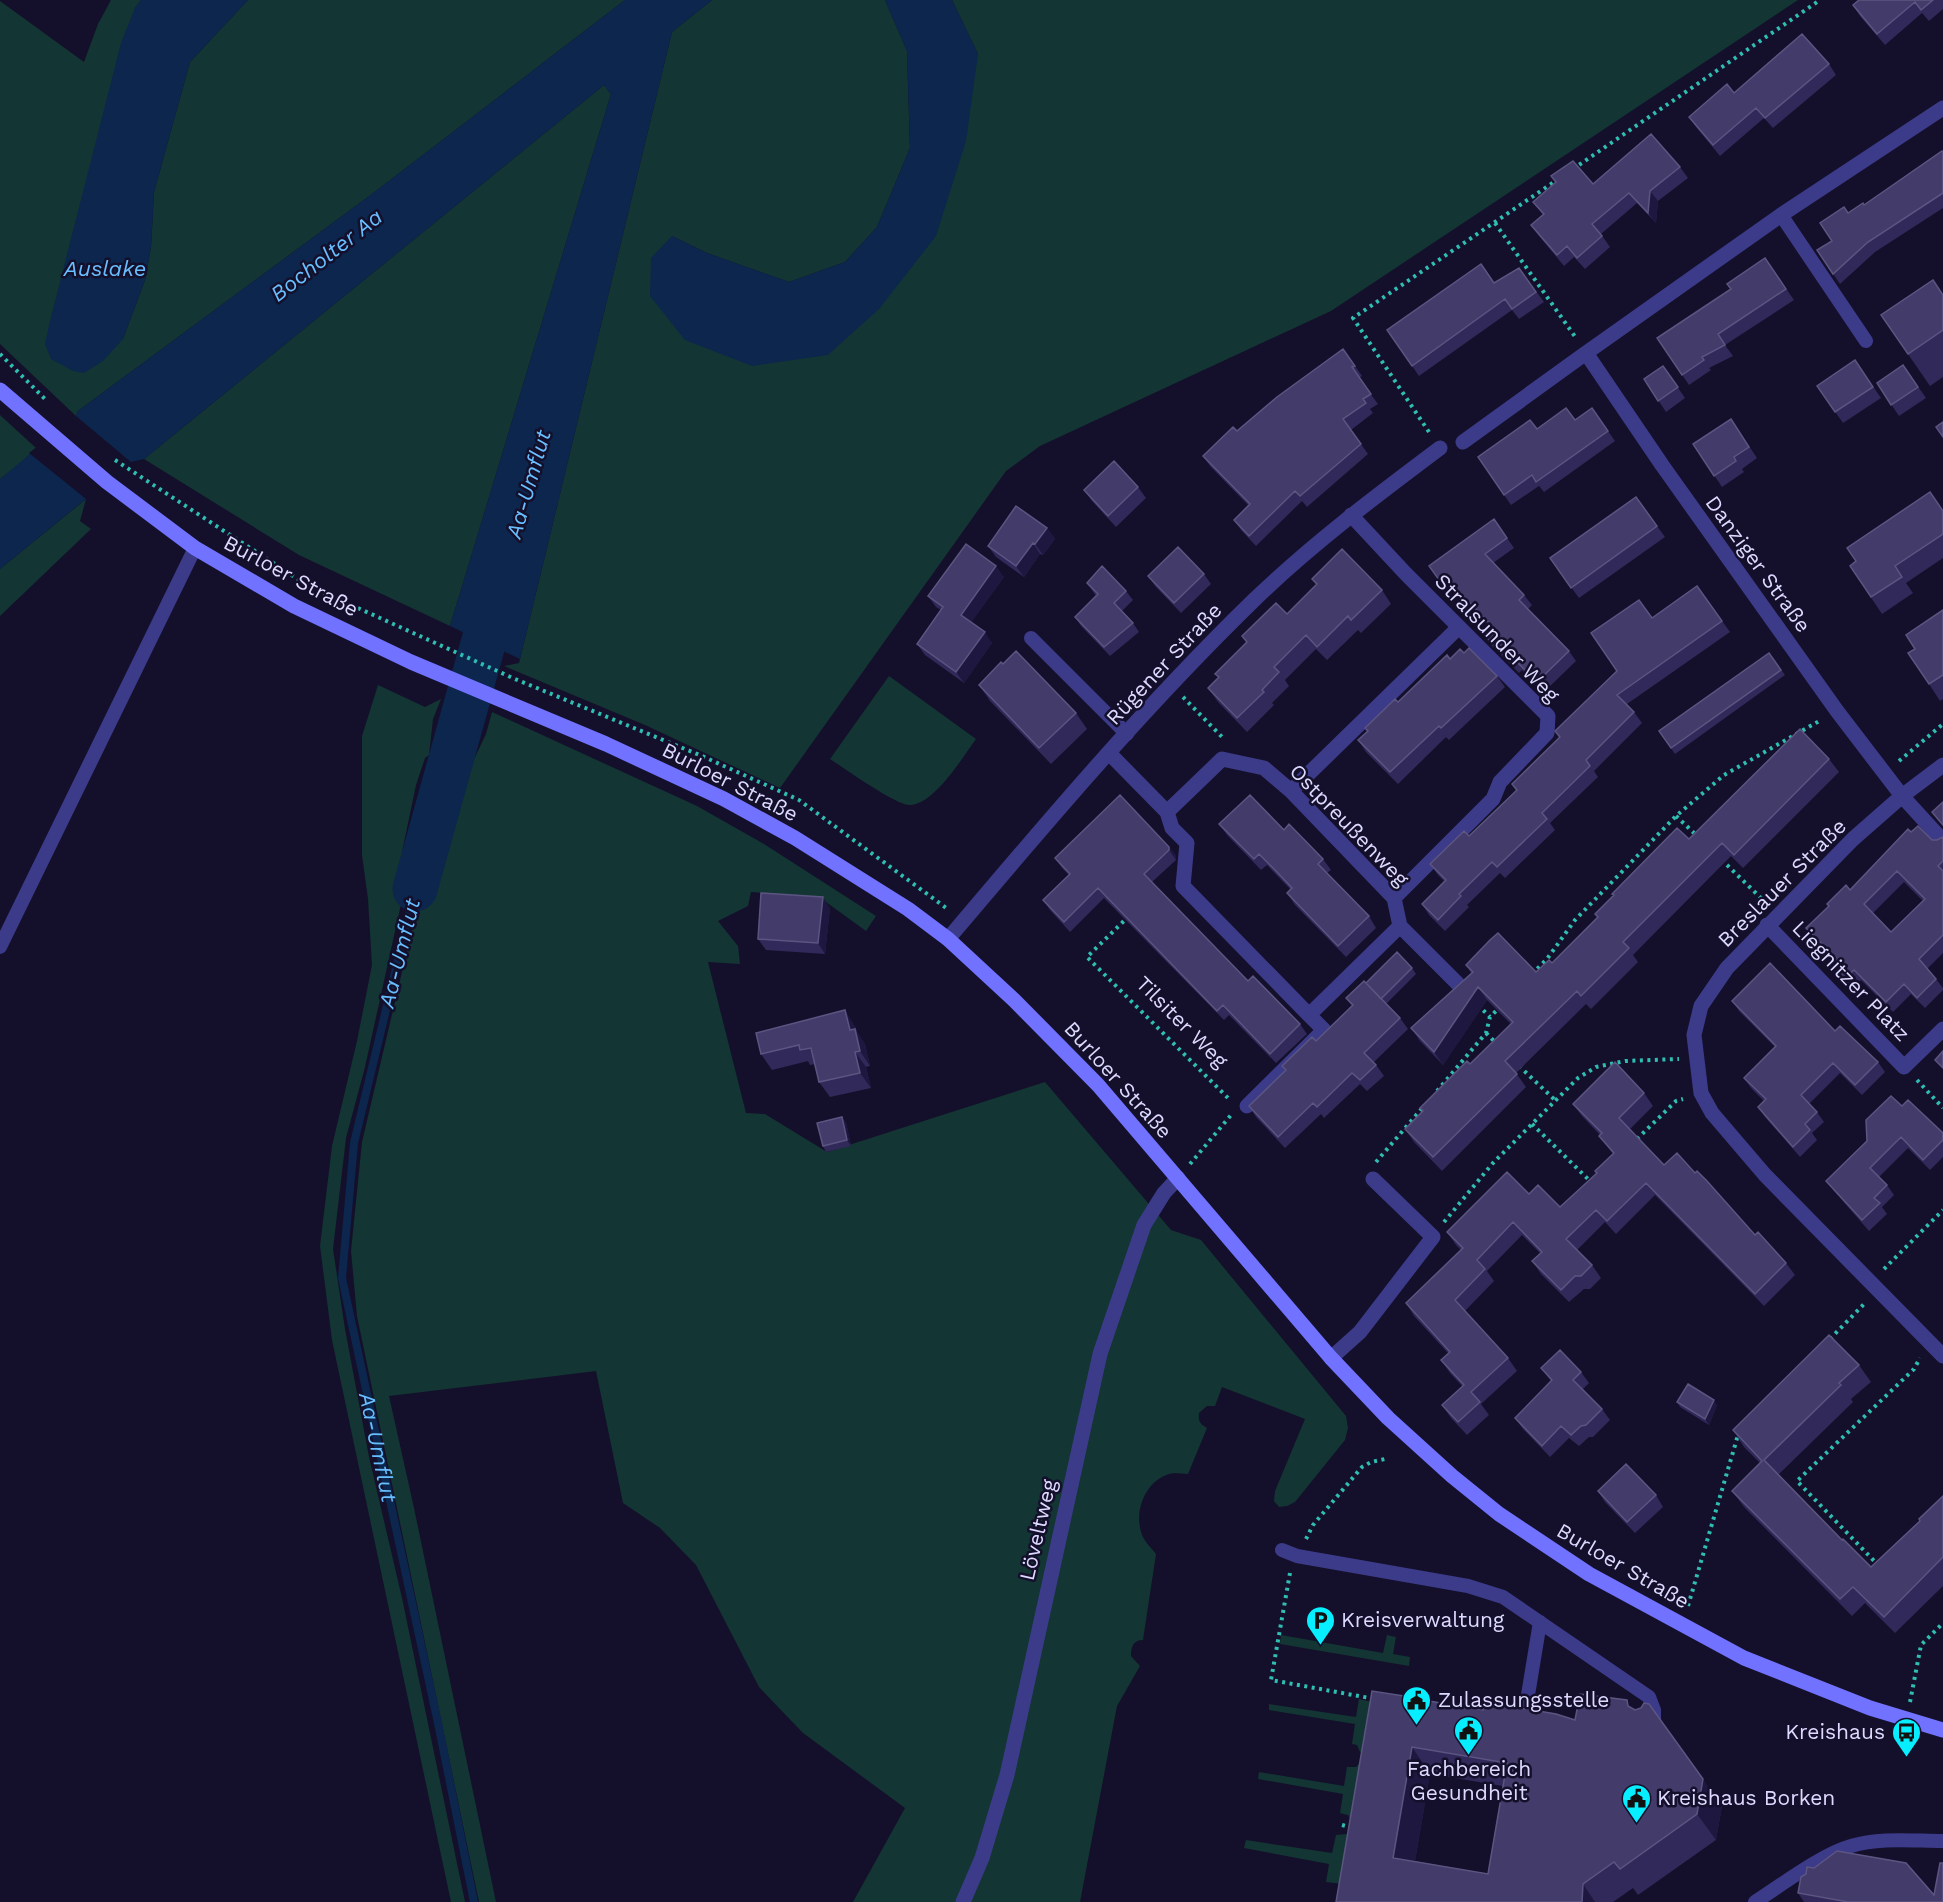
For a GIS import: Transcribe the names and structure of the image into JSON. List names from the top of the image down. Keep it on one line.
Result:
{"streets":{"main road":["Burloer Straße"],"street":["Danziger Straße","Stralsunder Weg","Rügener Straße","Ostpreußenweg","Breslauer Straße","Liegnitzer Platz","Löveltweg"],"path":["Tilsiter Weg"]},"crossings":[["Danziger Straße","Breslauer Straße"],["Burloer Straße","Rügener Straße"],["Burloer Straße","Löveltweg"],["Stralsunder Weg","Rügener Straße"],["Stralsunder Weg","Ostpreußenweg"],["Breslauer Straße","Liegnitzer Platz"]],"water":["Bocholter Aa","Auslake","Aa-Umflut"],"places":{"parking":["Kreisverwaltung"],"public building":["Zulassungsstelle","Fachbereich Gesundheit","Kreishaus Borken"],"bus stop":["Kreishaus"]}}
